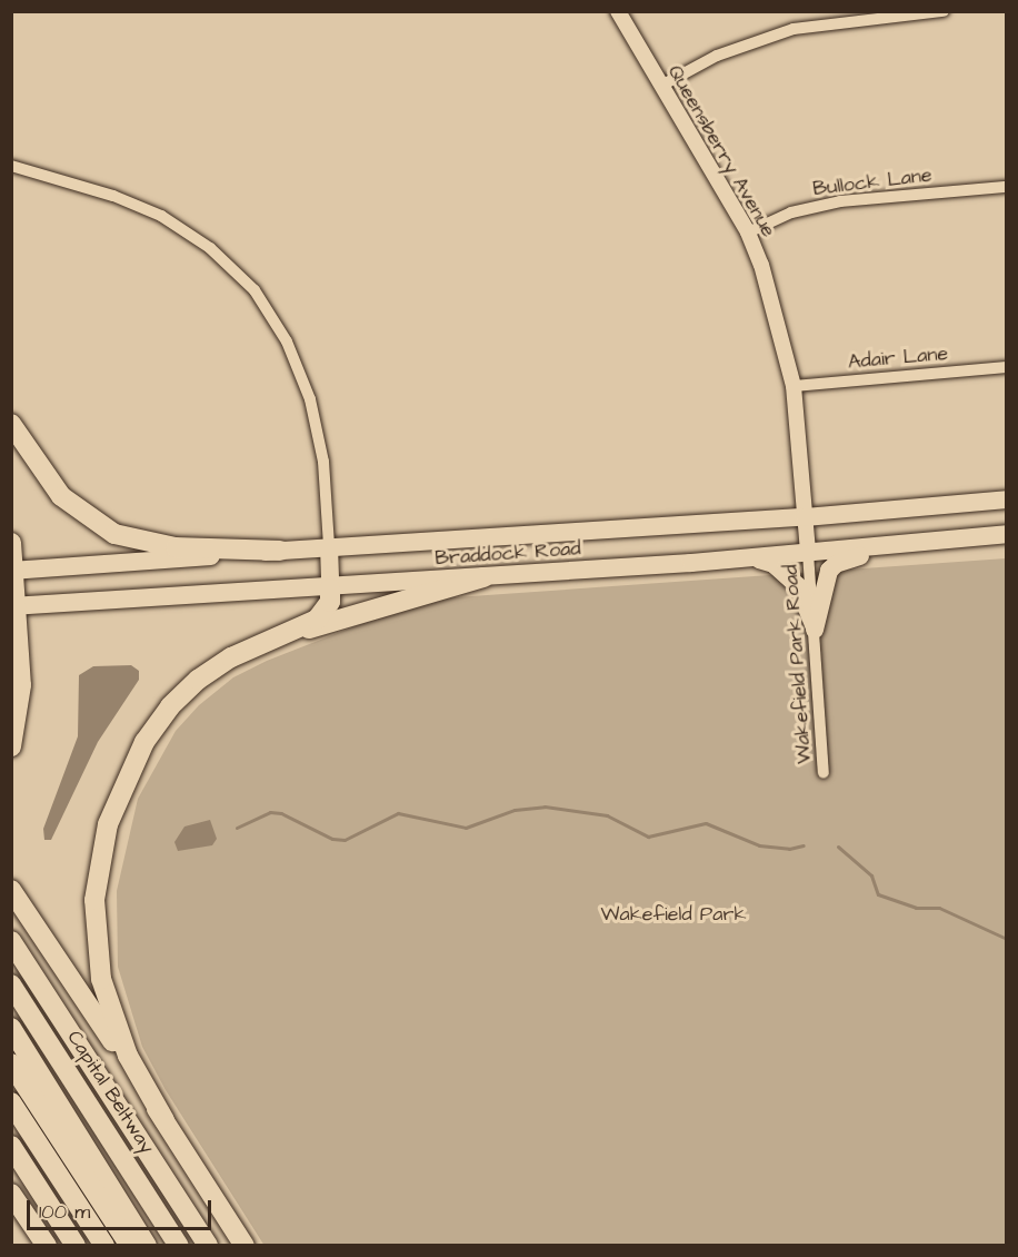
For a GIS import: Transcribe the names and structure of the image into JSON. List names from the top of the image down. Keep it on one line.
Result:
{"streets":{"highway":["Capital Beltway"],"main road":["Braddock Road"],"street":["Queensberry Avenue","Bullock Lane","Adair Lane","Wakefield Park Road"]},"crossings":[["Queensberry Avenue","Bullock Lane"],["Queensberry Avenue","Adair Lane"],["Queensberry Avenue","Braddock Road"],["Queensberry Avenue","Wakefield Park Road"],["Braddock Road","Wakefield Park Road"]],"parks":["Wakefield Park"],"scale_bar":"100 m"}
